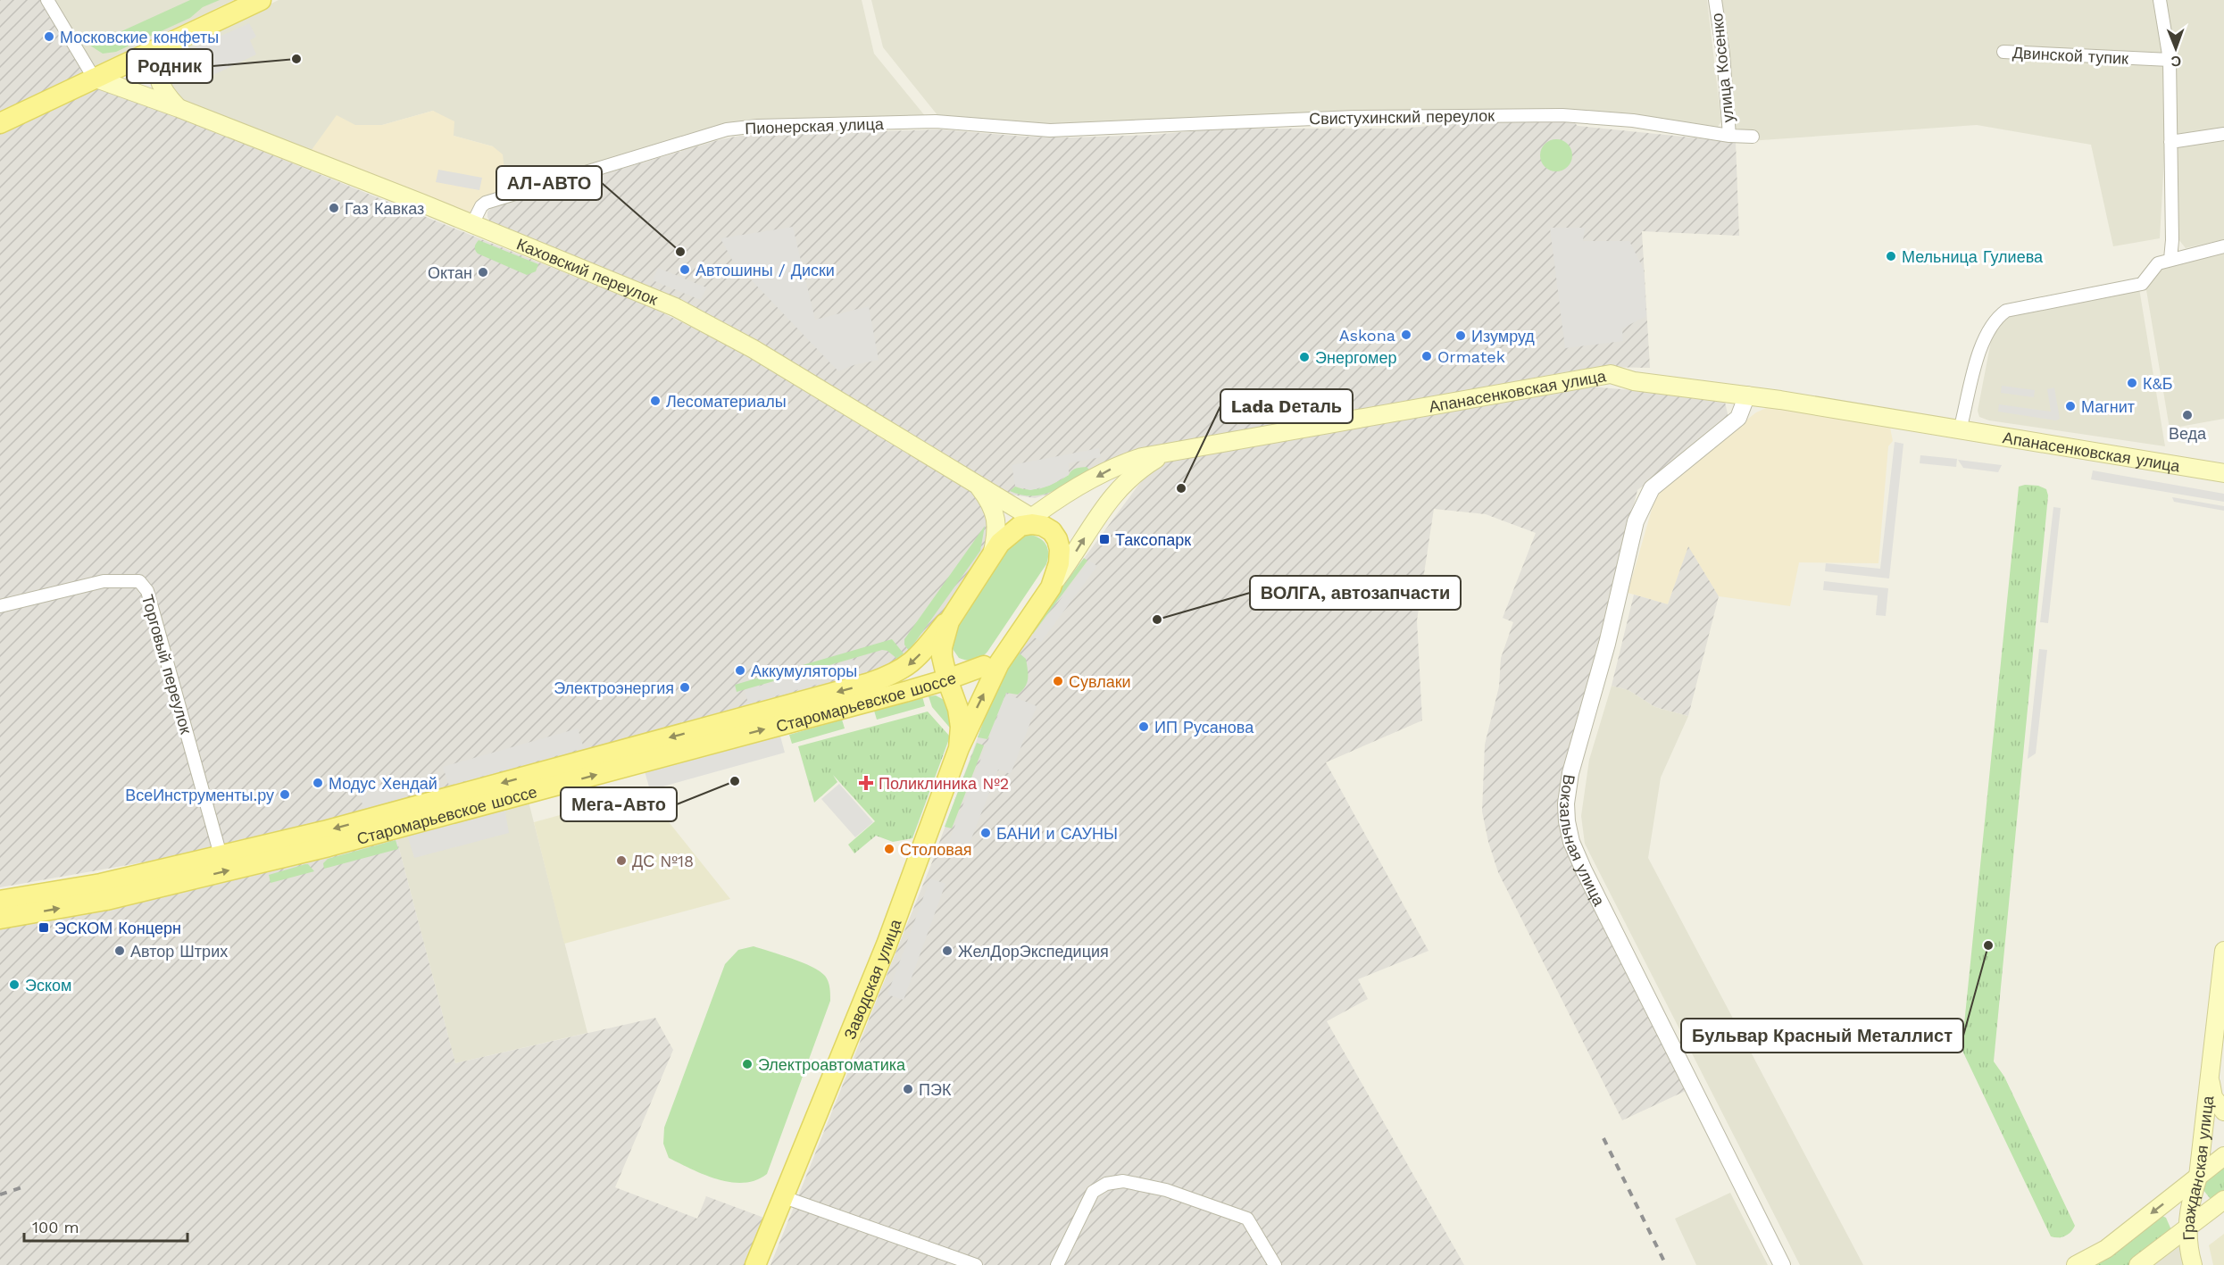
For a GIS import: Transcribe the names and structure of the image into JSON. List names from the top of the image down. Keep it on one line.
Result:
{"streets":{"main road":["Каховский переулок","Апанасенковская улица","Старомарьевское шоссе","Заводская улица","Гражданская улица"],"street":["Двинской тупик","улица Косенко","Свистухинский переулок","Пионерская улица","Торговый переулок","Вокзальная улица"]},"crossings":[["улица Косенко","Свистухинский переулок"],["Свистухинский переулок","Пионерская улица"],["Пионерская улица","Каховский переулок"],["Апанасенковская улица","Вокзальная улица"],["Торговый переулок","Старомарьевское шоссе"]],"places":{"other":["Московские конфеты","Родник","Газ Кавказ","АЛ-АВТО","Мельница Гулиева","Автошины / Диски","Октан","Askona","Изумруд","Ormatek","Энергомер","К&Б","Лесоматериалы","Магнит","Веда","Lada Dеталь","ВОЛГА, автозапчасти","Аккумуляторы","Сувлаки","Электроэнергия","ИП Русанова","Мега-Авто","Модус Хендай","ВсеИнструменты.ру","БАНИ и САУНЫ","Столовая","ДС №18","Бульвар Красный Металлист","Автор Штрих","ЖелДорЭкспедиция","Эском","Электроавтоматика","ПЭК"],"transit":["Таксопарк","ЭСКОМ Концерн"],"health":["Поликлиника №2"]},"scale_bar":"100 m","north":"bottom"}
